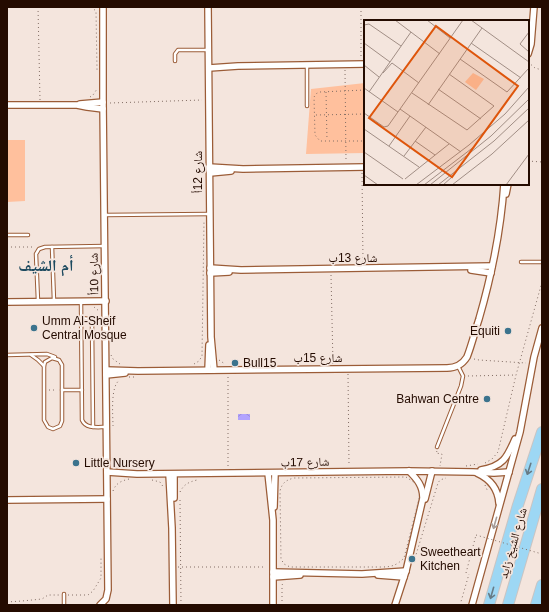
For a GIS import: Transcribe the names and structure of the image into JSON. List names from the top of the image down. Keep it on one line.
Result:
{"streets":{"highway":["شارع الشيخ زايد"],"street":["شارع 12أ","شارع 13ب","شارع 10أ","شارع 15ب","شارع 17ب"]},"crossings":[["شارع 12أ","شارع 13ب"],["شارع 12أ","شارع 15ب"],["شارع 10أ","شارع 15ب"],["شارع 10أ","شارع 17ب"]],"districts":["أم الشيف"],"places":["Umm Al-Sheif Central Mosque","Equiti","Bull15","Bahwan Centre","Little Nursery","Sweetheart Kitchen"]}
